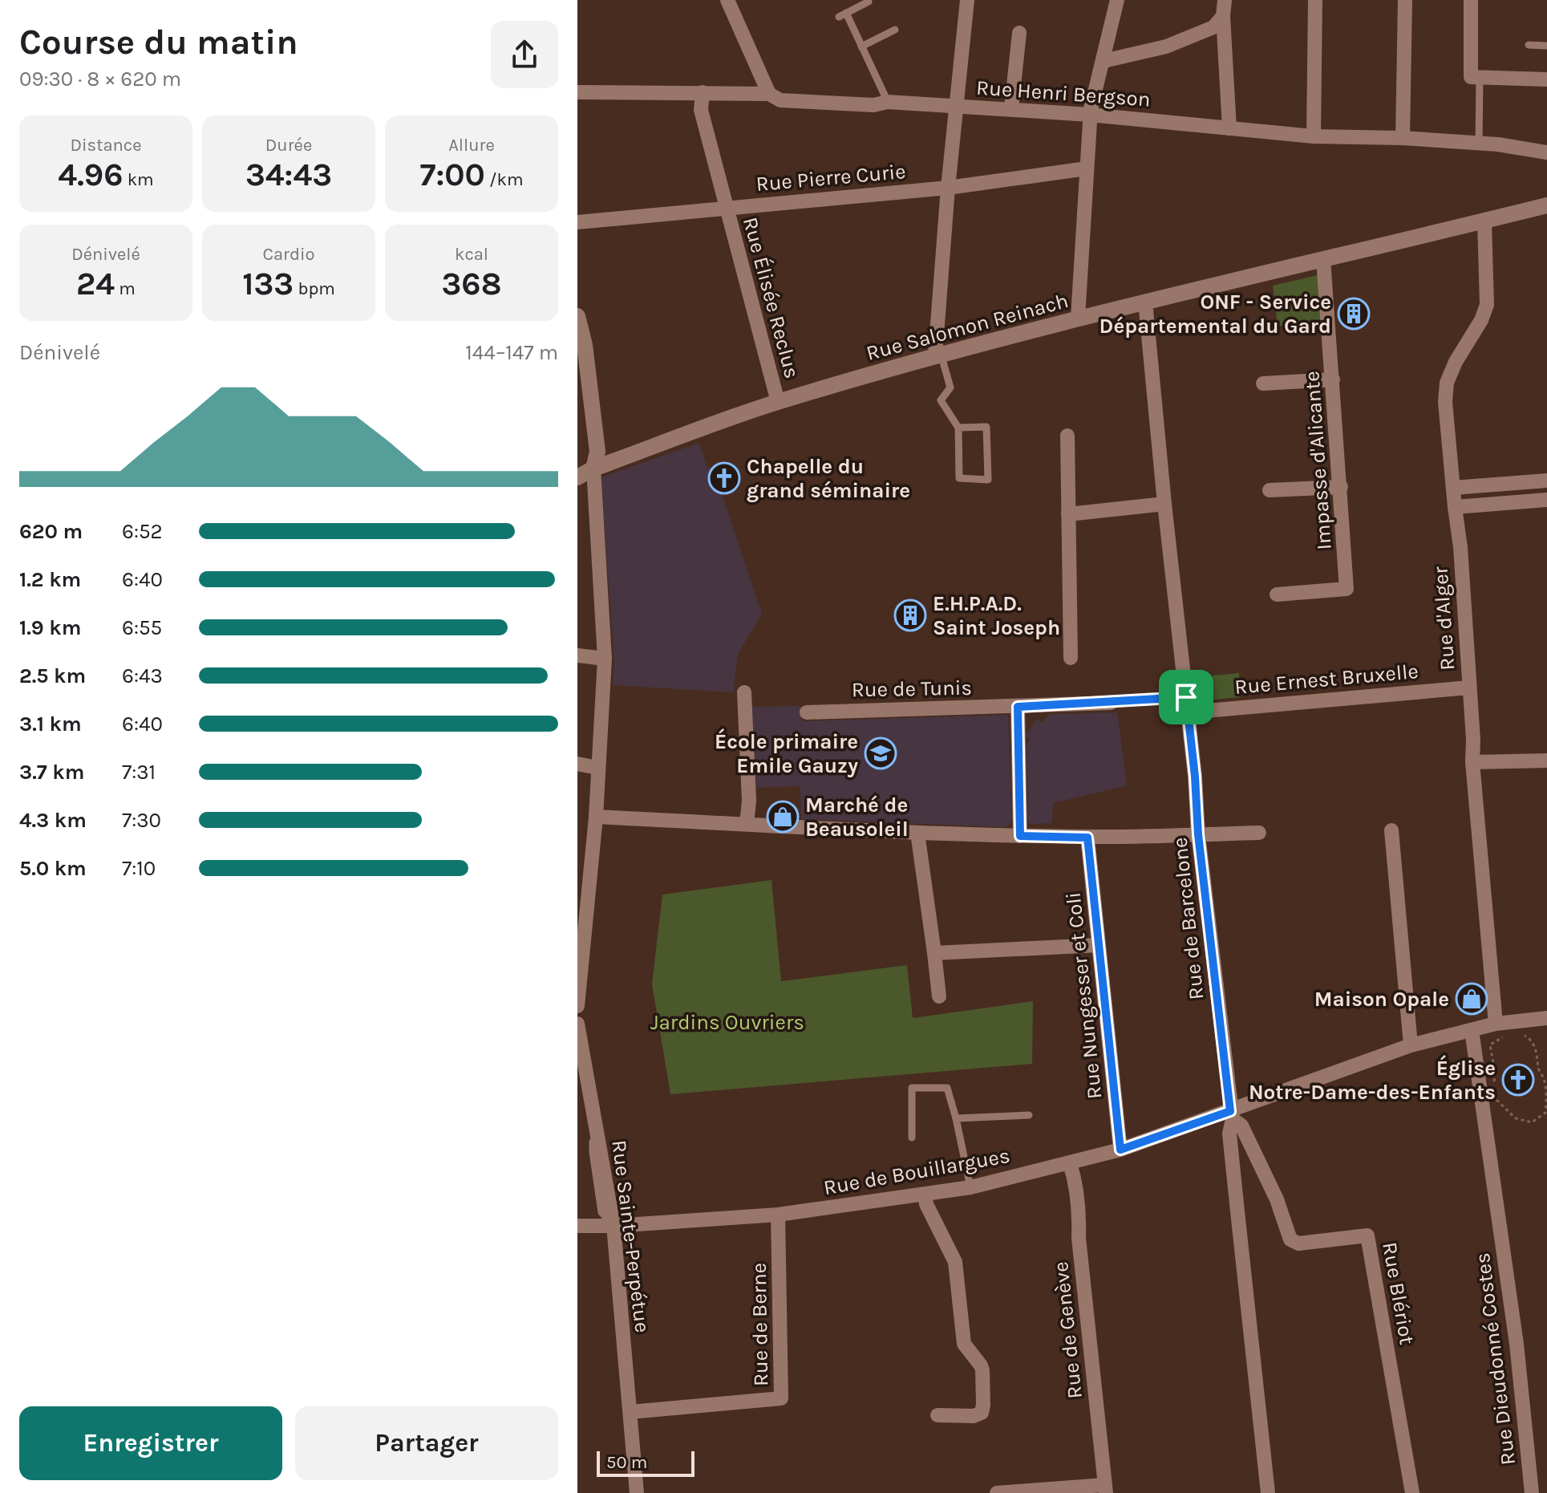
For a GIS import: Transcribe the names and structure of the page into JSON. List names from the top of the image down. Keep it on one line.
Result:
{"streets":{"street":["Rue Henri Bergson","Rue Pierre Curie","Rue Élisée Reclus","Rue Salomon Reinach","Impasse d'Alicante","Rue d'Alger","Rue Ernest Bruxelle","Rue de Tunis","Rue de Barcelone","Rue Nungesser et Coli","Rue de Bouillargues","Rue Sainte-Perpétue","Rue Blériot","Rue de Berne","Rue de Genève","Rue Dieudonné Costes"]},"crossings":[["Rue Henri Bergson","Rue Élisée Reclus"],["Rue Pierre Curie","Rue Élisée Reclus"],["Rue Élisée Reclus","Rue Salomon Reinach"],["Rue Salomon Reinach","Impasse d'Alicante"],["Rue Salomon Reinach","Rue d'Alger"],["Rue Salomon Reinach","Rue de Barcelone"],["Rue d'Alger","Rue Ernest Bruxelle"],["Rue d'Alger","Rue de Bouillargues"],["Rue Ernest Bruxelle","Rue de Barcelone"],["Rue de Barcelone","Rue de Bouillargues"],["Rue de Barcelone","Rue Blériot"],["Rue Nungesser et Coli","Rue de Bouillargues"],["Rue de Bouillargues","Rue Sainte-Perpétue"],["Rue de Bouillargues","Rue Blériot"],["Rue de Bouillargues","Rue de Berne"],["Rue de Bouillargues","Rue de Genève"],["Rue de Bouillargues","Rue Dieudonné Costes"],["Rue Sainte-Perpétue","Rue de Berne"]],"parks":["Jardins Ouvriers"],"places":{"building":["ONF - Service Départemental du Gard","E.H.P.A.D. Saint Joseph"],"church":["Chapelle du grand séminaire","Église Notre-Dame-des-Enfants"],"school or university":["École primaire Emile Gauzy"],"shop":["Marché de Beausoleil","Maison Opale"]},"scale_bar":"50 m","page":{"heading":["Course du matin","09:30 · 8 × 620 m"],"stats":[["Distance","4.96 km"],["Durée","34:43"],["Allure","7:00 /km"],["Dénivelé","24 m"],["Cardio","133 bpm"],["kcal","368"]],"chart":["Dénivelé","144–147 m"],"list":[{"name":"620 m","note":"6:52"},{"name":"1.2 km","note":"6:40"},{"name":"1.9 km","note":"6:55"},{"name":"2.5 km","note":"6:43"},{"name":"3.1 km","note":"6:40"},{"name":"3.7 km","note":"7:31"},{"name":"4.3 km","note":"7:30"},{"name":"5.0 km","note":"7:10"}],"buttons":["Enregistrer","Partager"],"scale":"50 m"}}
